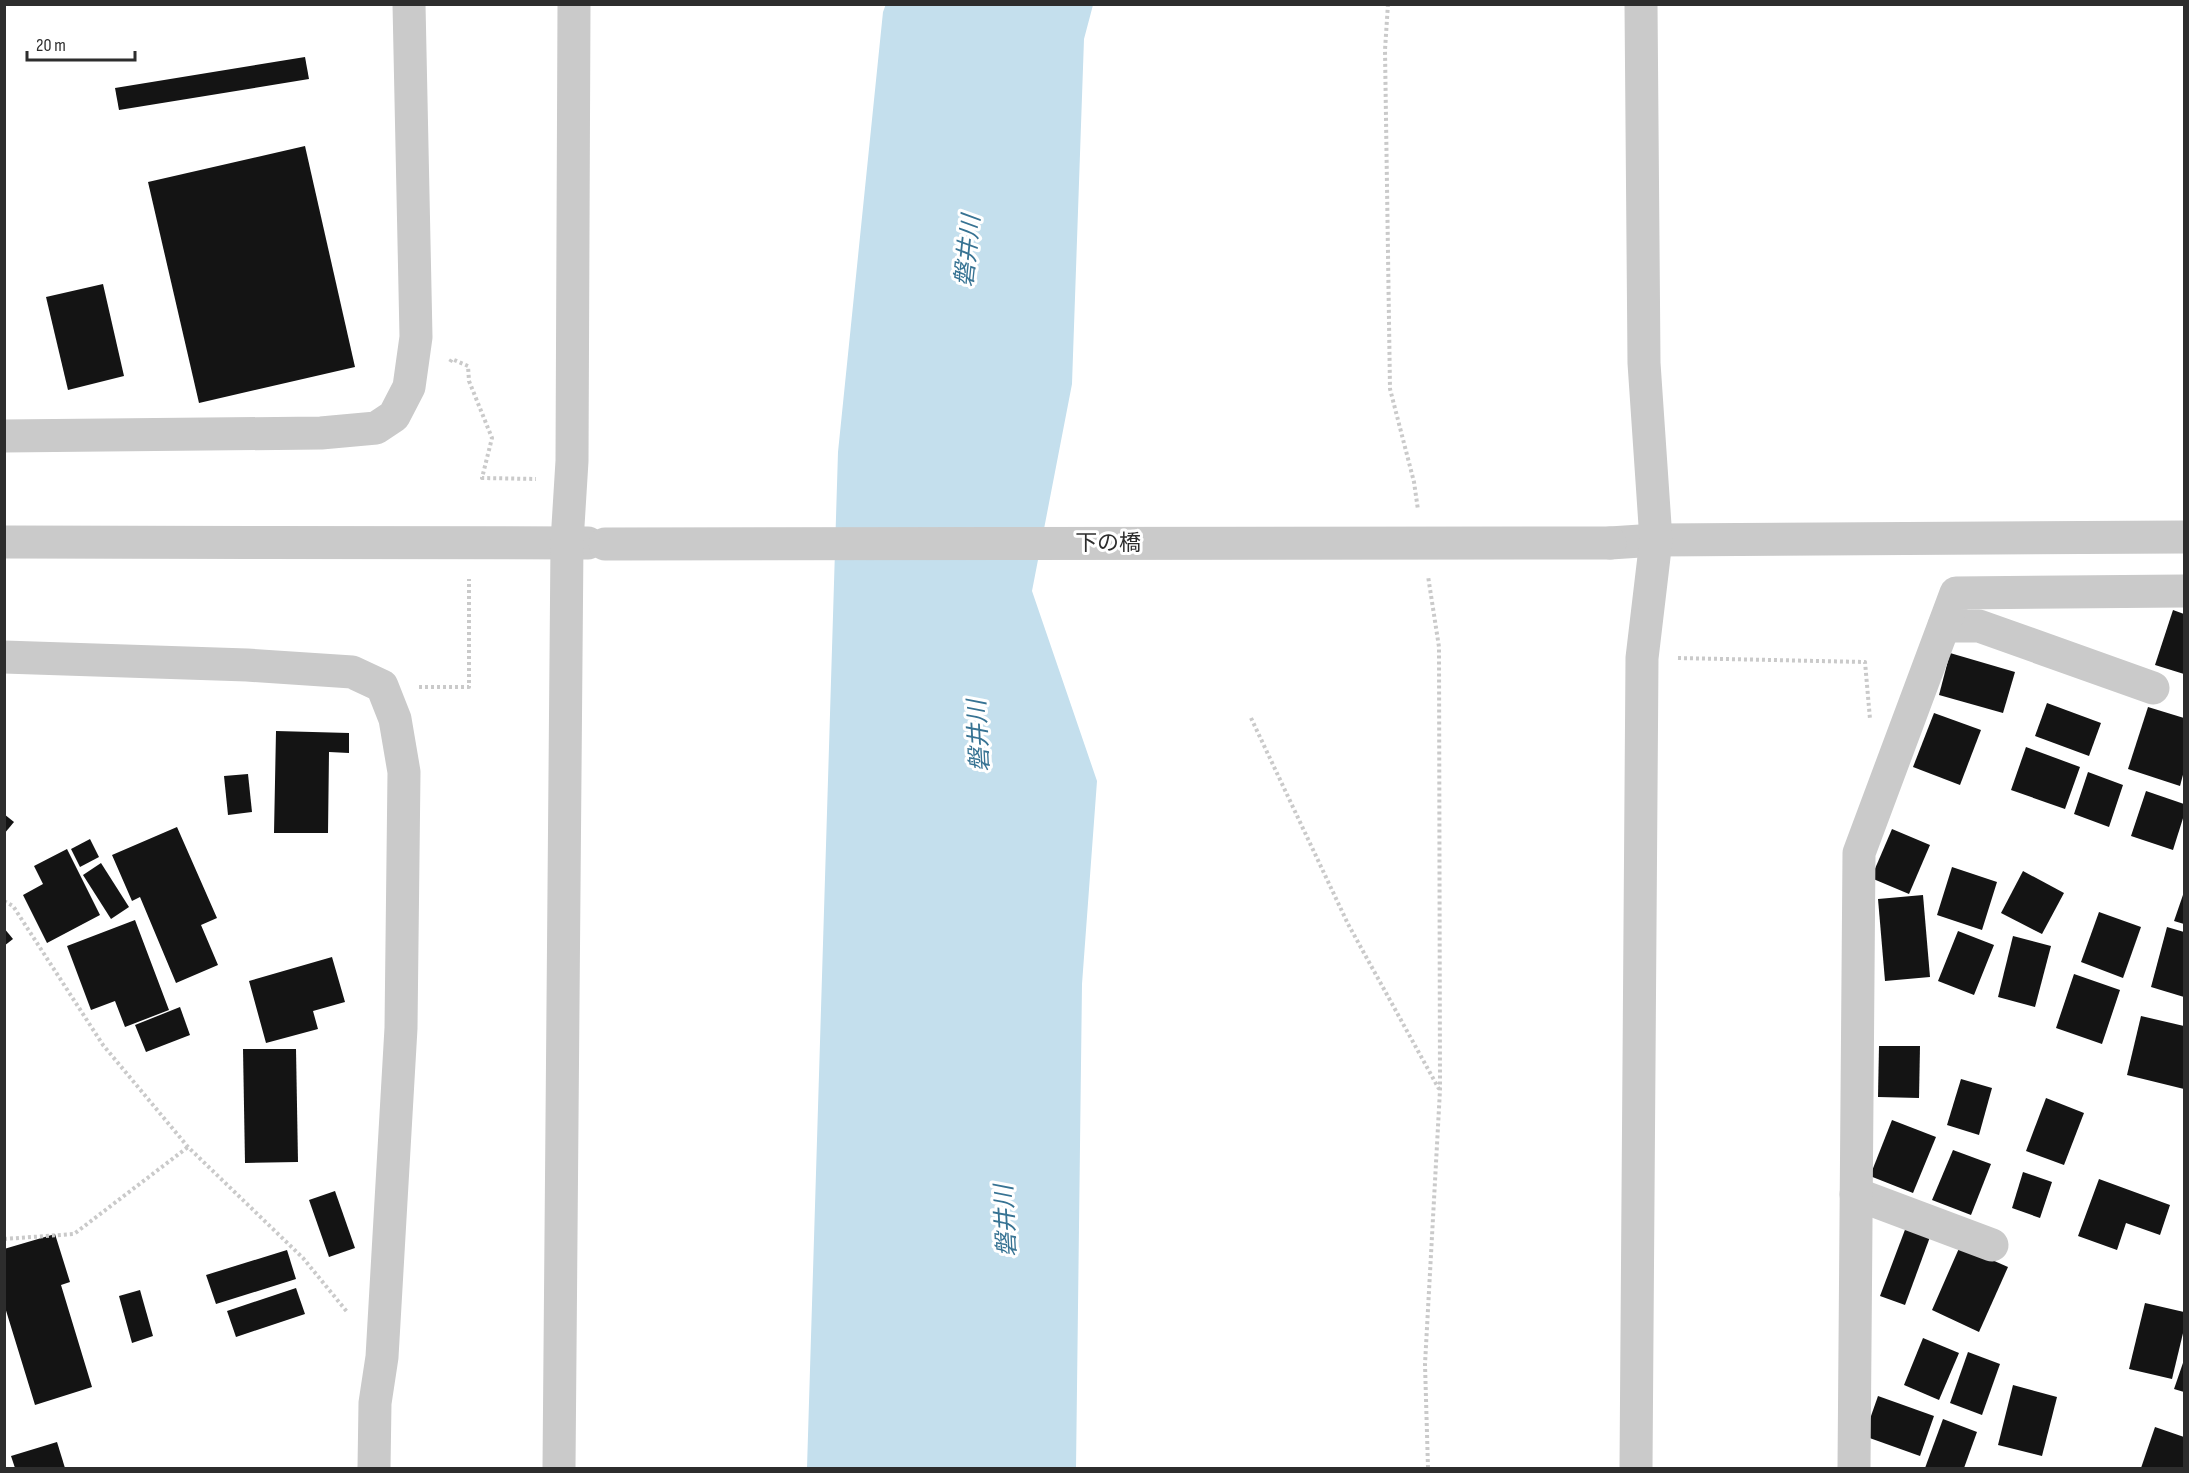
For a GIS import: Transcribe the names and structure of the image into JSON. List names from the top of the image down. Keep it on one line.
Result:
{"streets":{"street":["下の橋"]},"water":["磐井川"],"scale_bar":"20 m"}
